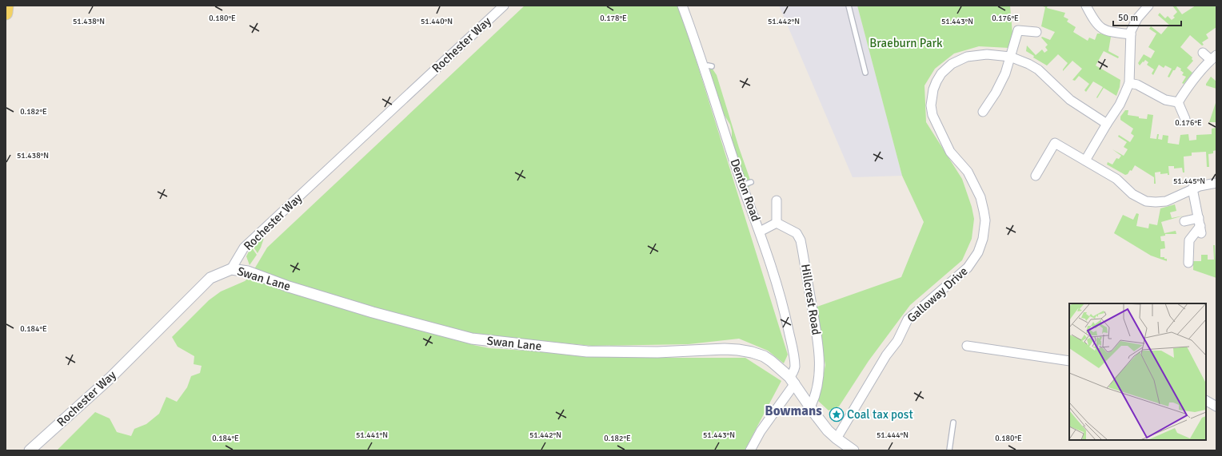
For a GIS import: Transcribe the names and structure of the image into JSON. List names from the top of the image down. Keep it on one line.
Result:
{"streets":{"street":["Rochester Way","Denton Road","Swan Lane","Galloway Drive","Hillcrest Road"]},"crossings":[["Rochester Way","Swan Lane"],["Denton Road","Swan Lane"],["Swan Lane","Galloway Drive"],["Swan Lane","Hillcrest Road"]],"districts":["Bowmans"],"parks":["Braeburn Park"],"places":{"place":["Coal tax post"]},"scale_bar":"50 m","coordinates":["0.180°E","0.178°E","0.176°E","51.438°N","51.440°N","51.442°N","51.443°N","0.182°E","51.445°N","0.184°E","51.441°N","51.444°N"]}
